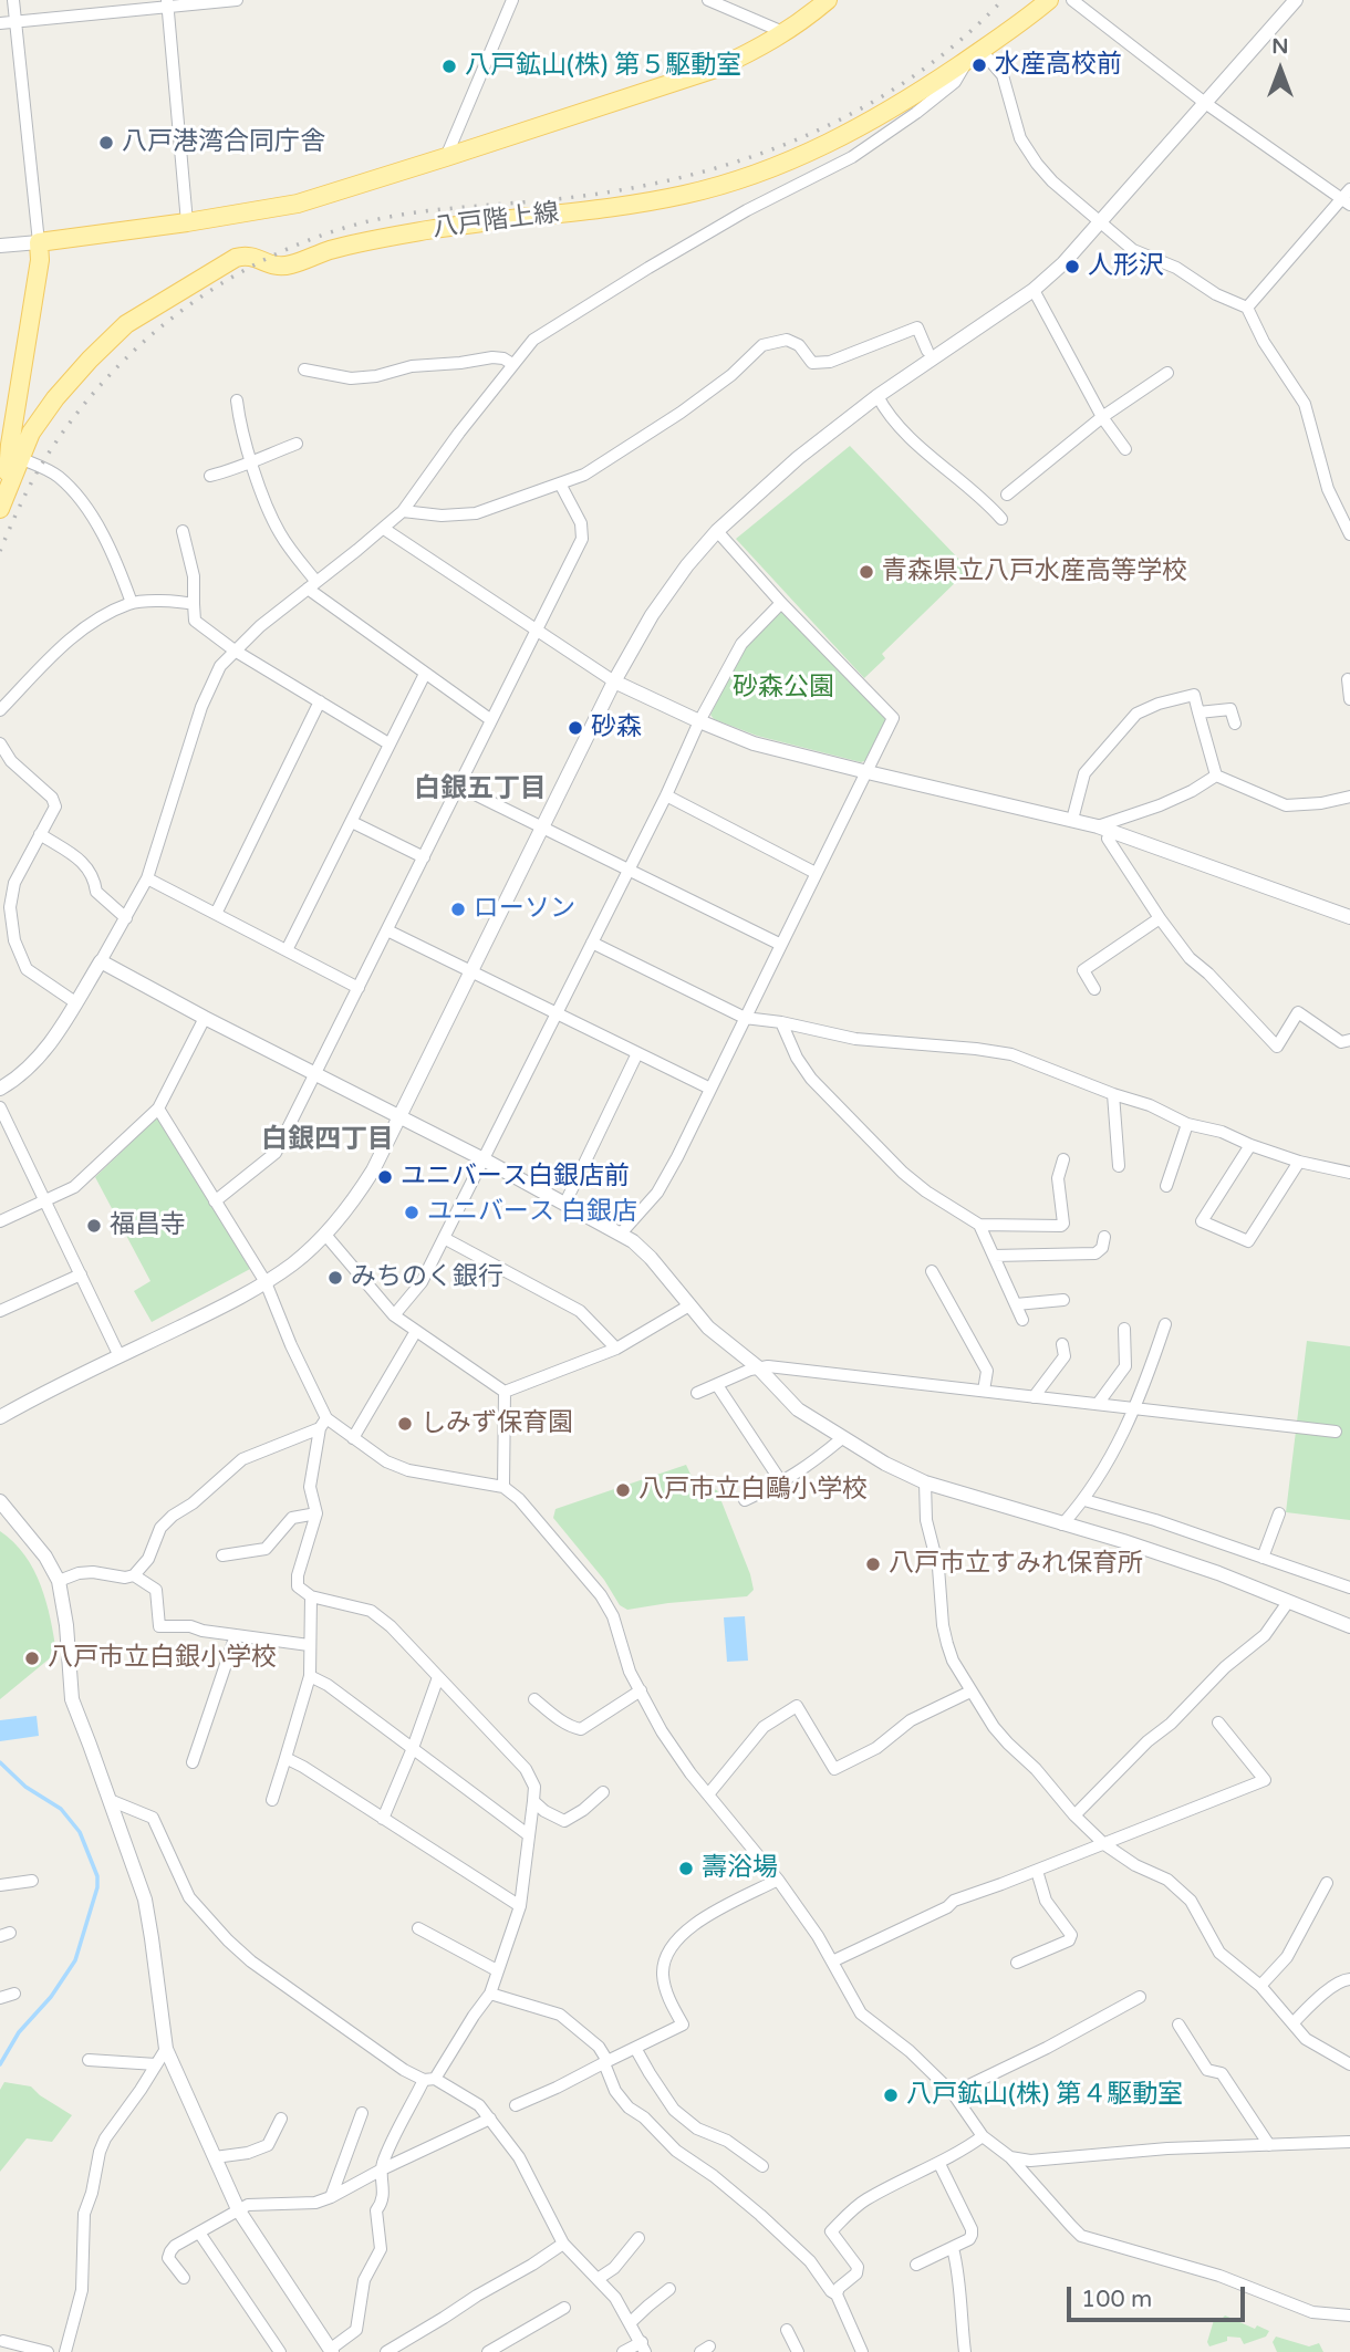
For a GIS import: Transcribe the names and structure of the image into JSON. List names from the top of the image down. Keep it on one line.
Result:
{"streets":{"main road":["八戸階上線"]},"districts":["白銀五丁目","白銀四丁目"],"parks":["砂森公園"],"places":["水産高校前","八戸鉱山(株) 第５駆動室","八戸港湾合同庁舎","人形沢","青森県立八戸水産高等学校","砂森","ローソン","ユニバース白銀店前","ユニバース 白銀店","福昌寺","みちのく銀行","しみず保育園","八戸市立白鷗小学校","八戸市立すみれ保育所","八戸市立白銀小学校","壽浴場","八戸鉱山(株) 第４駆動室"],"scale_bar":"100 m","north":"top"}
